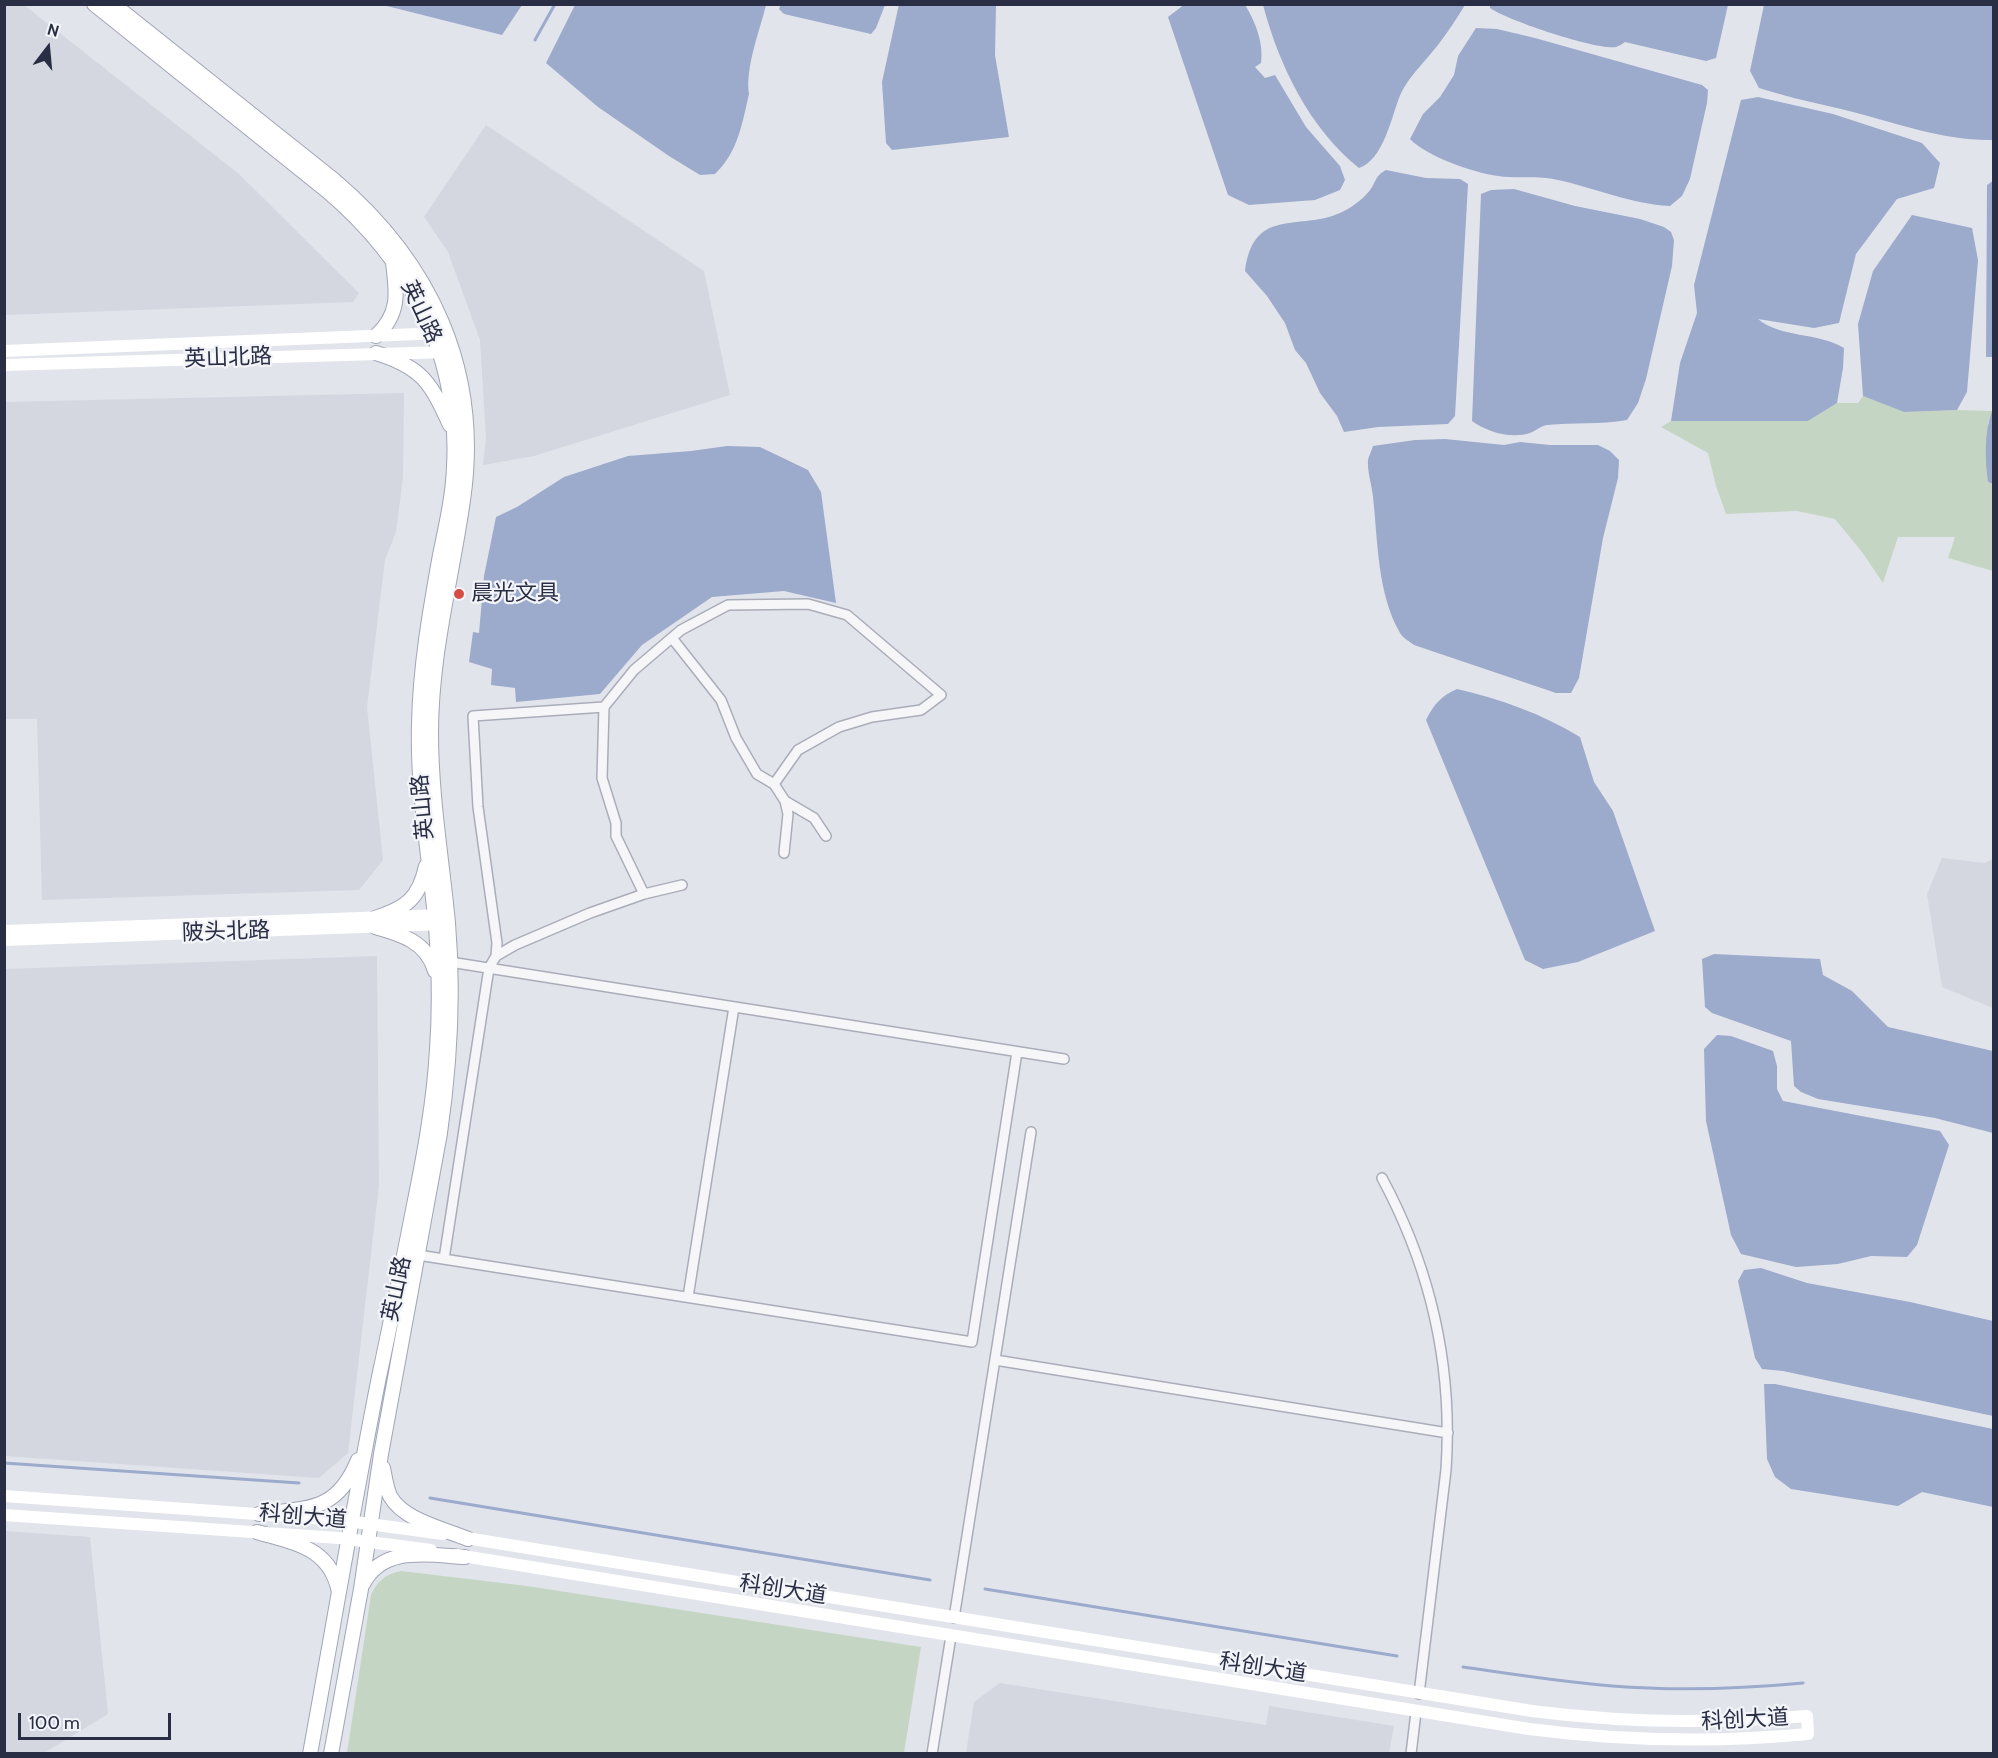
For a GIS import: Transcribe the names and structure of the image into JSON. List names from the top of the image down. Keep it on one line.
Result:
{"streets":{"main road":["英山路","英山北路","陂头北路","科创大道"]},"crossings":[["英山路","英山北路"],["英山路","陂头北路"],["英山路","科创大道"]],"places":["晨光文具"],"scale_bar":"100 m","north":"top"}
